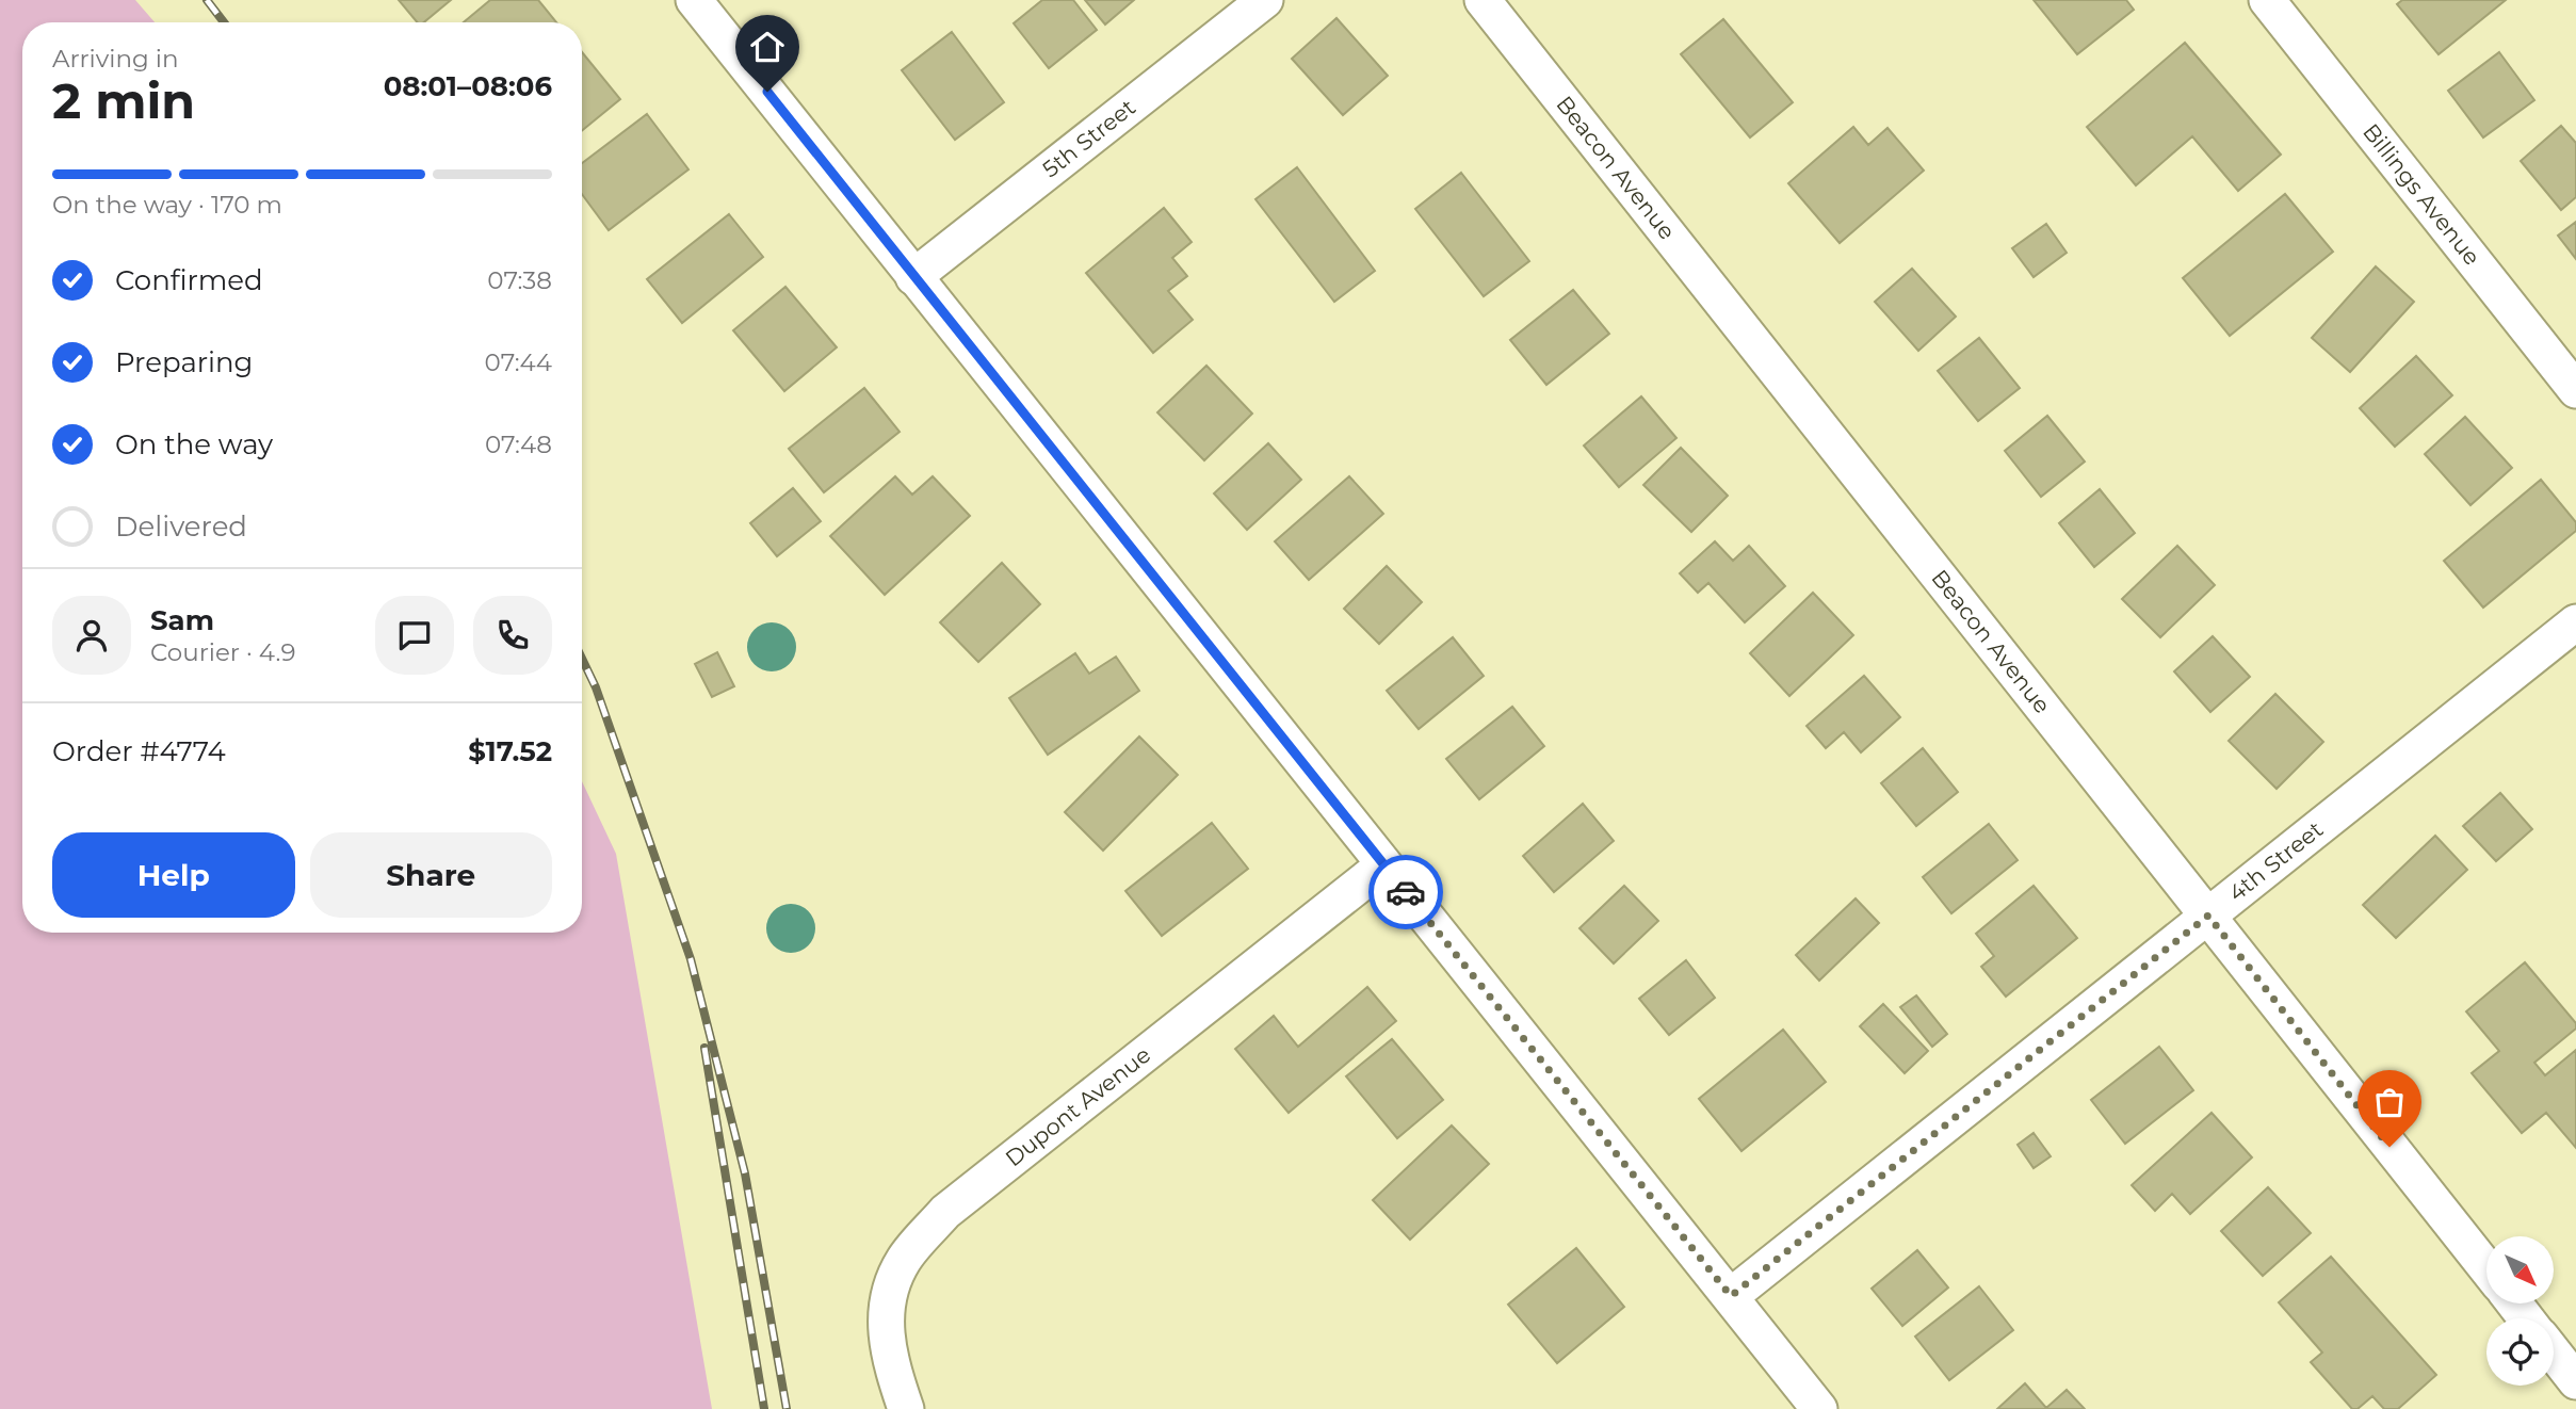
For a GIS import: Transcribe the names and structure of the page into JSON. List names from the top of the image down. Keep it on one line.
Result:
{"streets":{"street":["5th Street","Beacon Avenue","Billings Avenue","4th Street","Dupont Avenue"]},"crossings":[["Beacon Avenue","4th Street"]],"north":"bottom right","page":{"heading":["2 min","Arriving in","08:01–08:06"],"panel":["Sam","Courier · 4.9","Order #4774","$17.52"],"bar":"On the way · 170 m","list":[["Confirmed","07:38"],["Preparing","07:44"],["On the way","07:48"],"Delivered"],"buttons":["Help","Share"]}}
